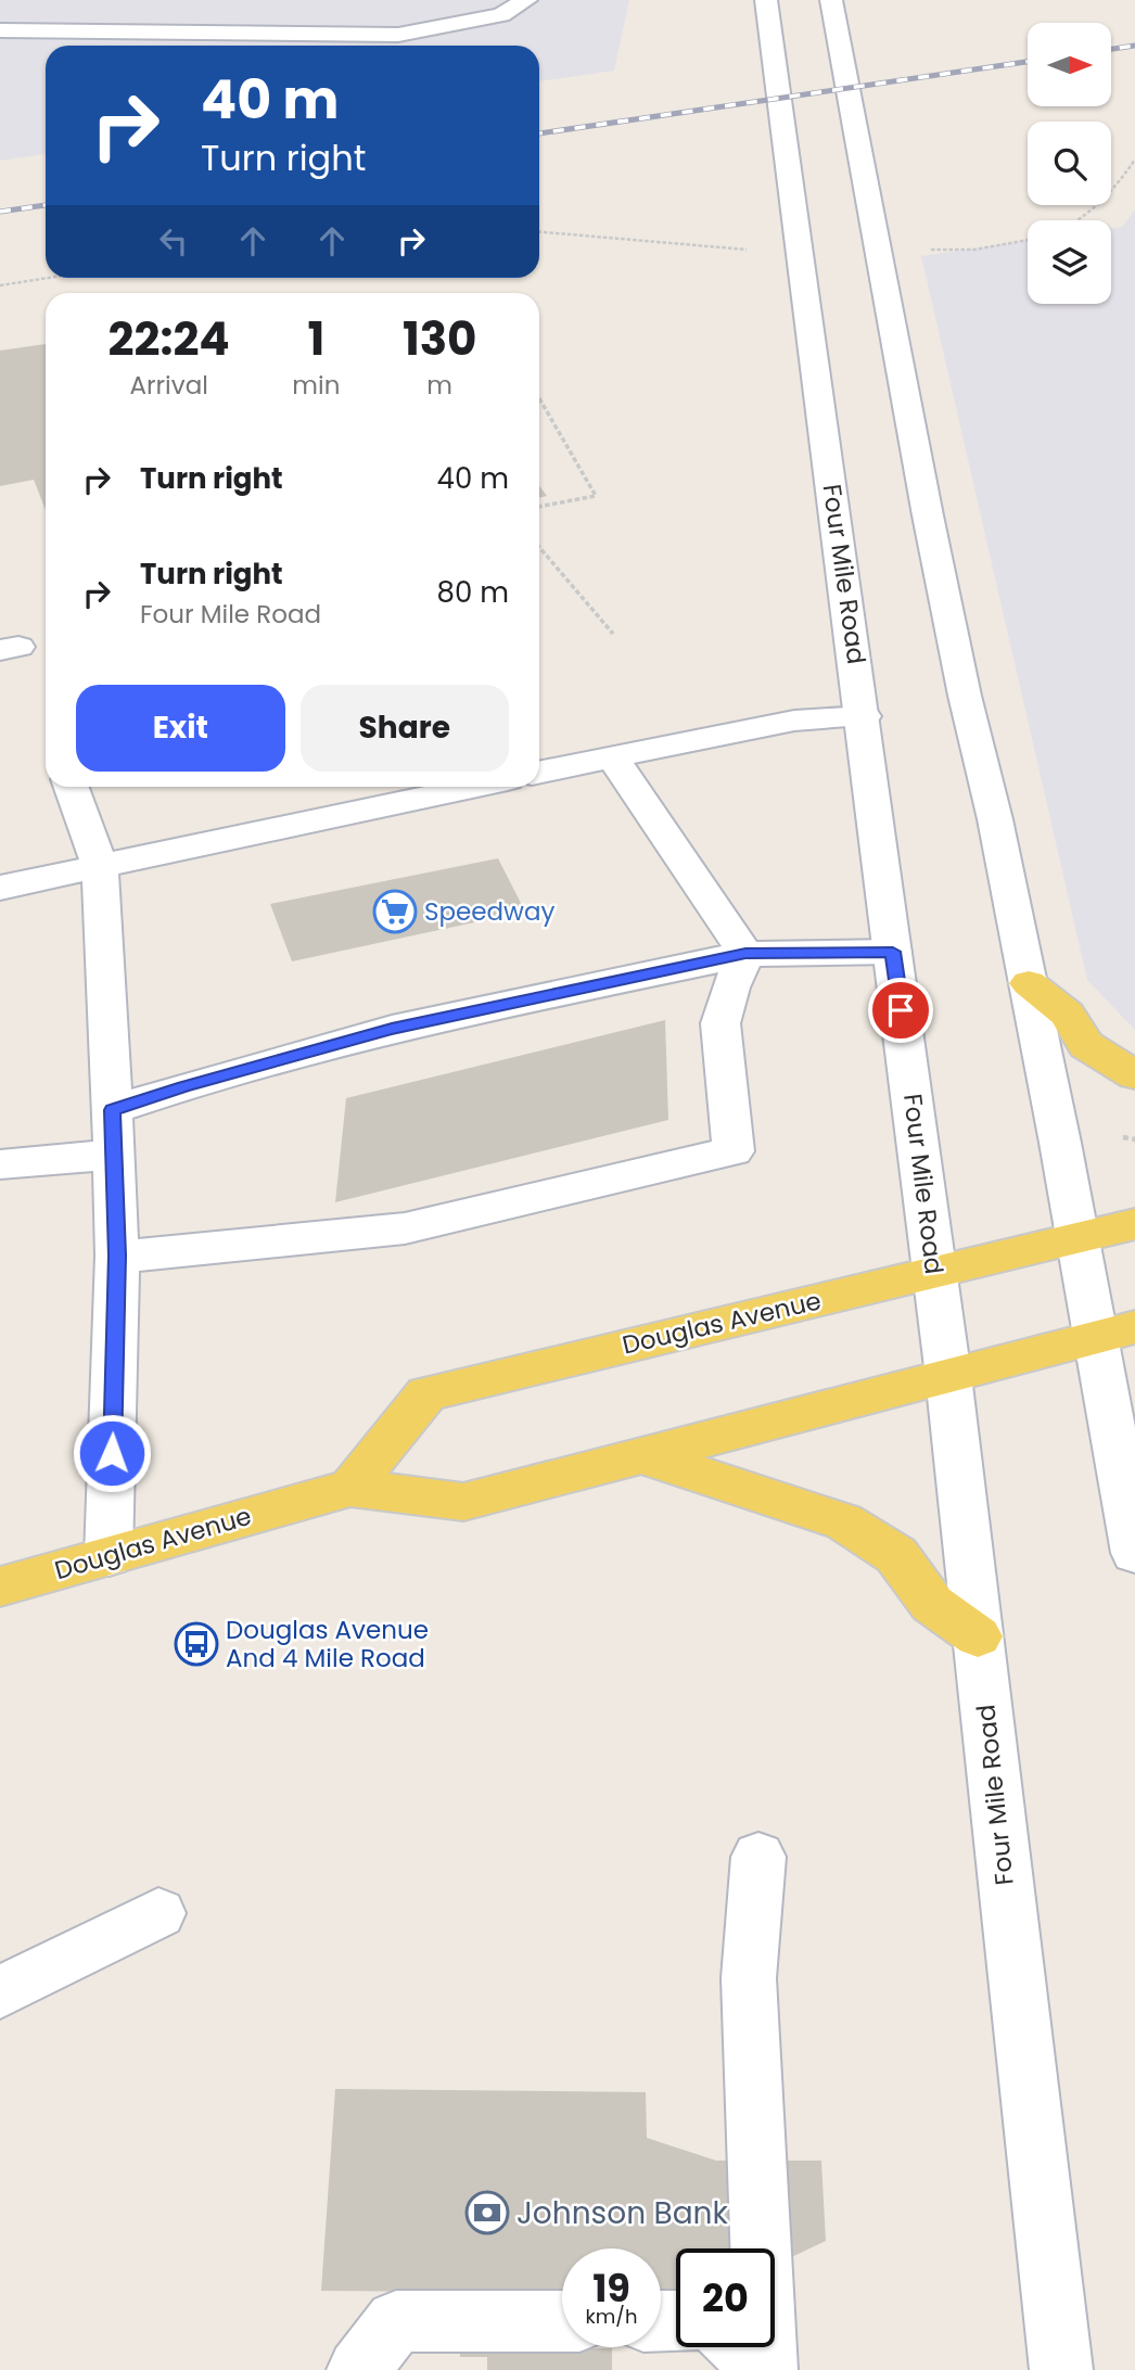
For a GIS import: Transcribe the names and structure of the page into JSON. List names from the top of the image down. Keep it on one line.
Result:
{"streets":{"main road":["Douglas Avenue"],"street":["Four Mile Road"]},"crossings":[["Four Mile Road","Douglas Avenue"]],"places":{"supermarket":["Speedway"],"bus stop":["Douglas Avenue And 4 Mile Road"],"bank":["Johnson Bank"]},"north":"right","page":{"turn":["40 m","Turn right"],"eta":["22:24","Arrival","1","min","130","m"],"list":[{"name":"Turn right","value":"40 m"},{"name":"Turn right","note":"Four Mile Road","value":"80 m"}],"buttons":["Exit","Share"],"speed":"19 km/h","limit":"20"}}
